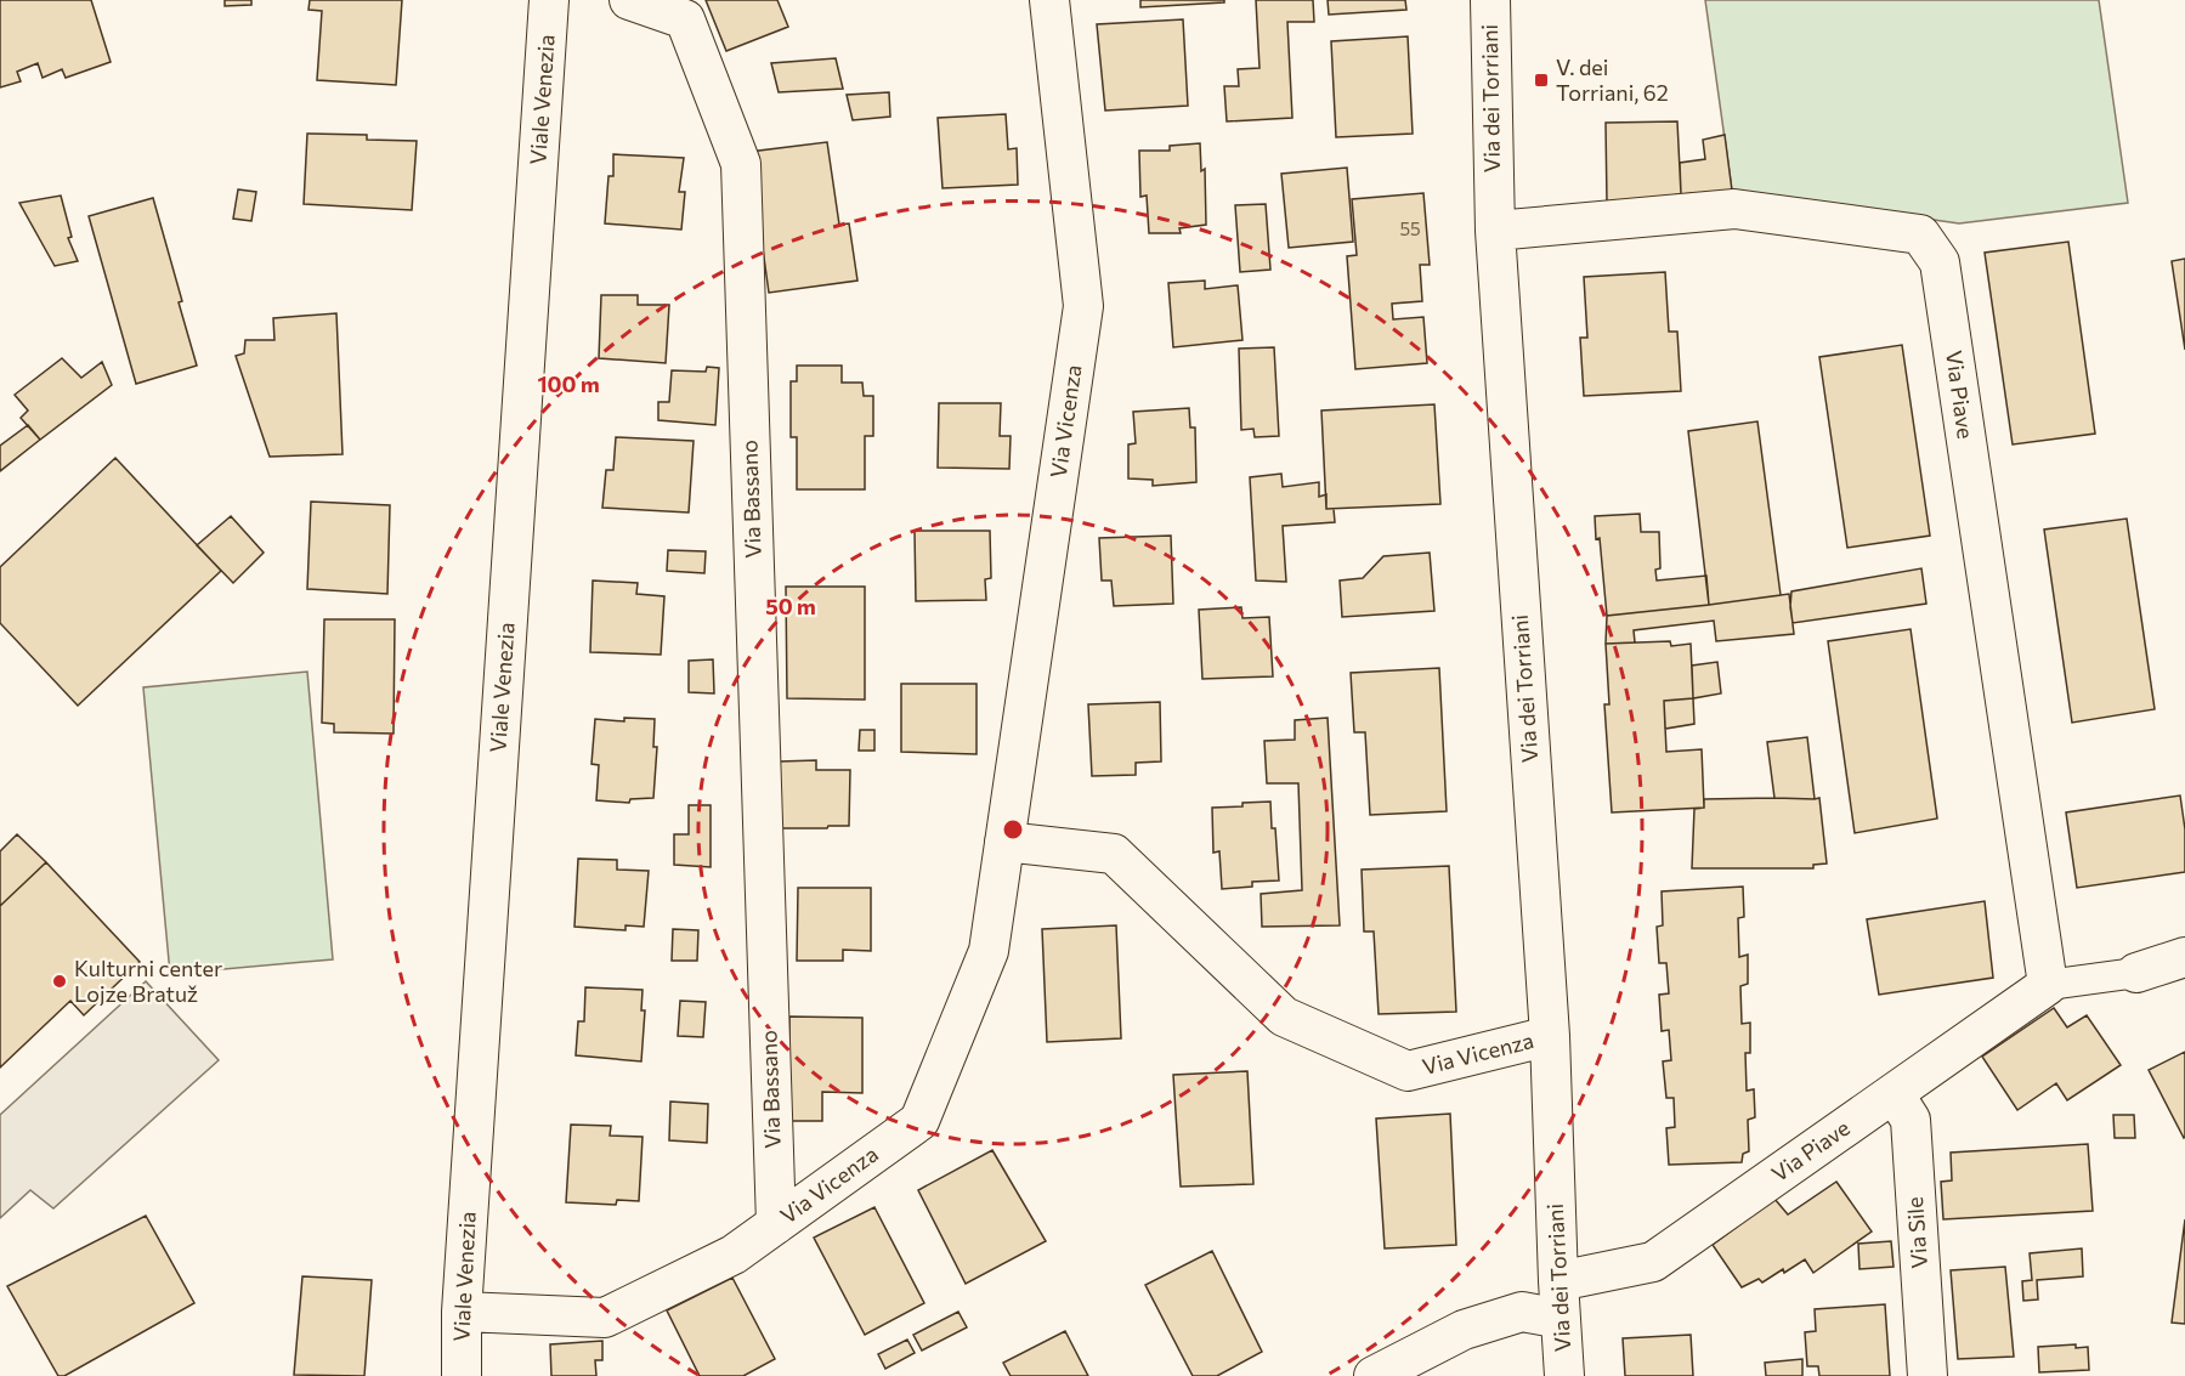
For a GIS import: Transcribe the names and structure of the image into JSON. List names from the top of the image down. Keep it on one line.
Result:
{"streets":{"street":["Via dei Torriani","Viale Venezia","Via Piave","Via Vicenza","Via Bassano","Via Sile"]},"crossings":[["Via dei Torriani","Via Piave"],["Via dei Torriani","Via Vicenza"],["Viale Venezia","Via Vicenza"],["Via Piave","Via Sile"],["Via Vicenza","Via Bassano"]],"places":{"transit":["V. dei Torriani, 62"],"other":["Kulturni center Lojze Bratuž"]},"house_numbers":["55"],"rings":["100 m","50 m"]}
